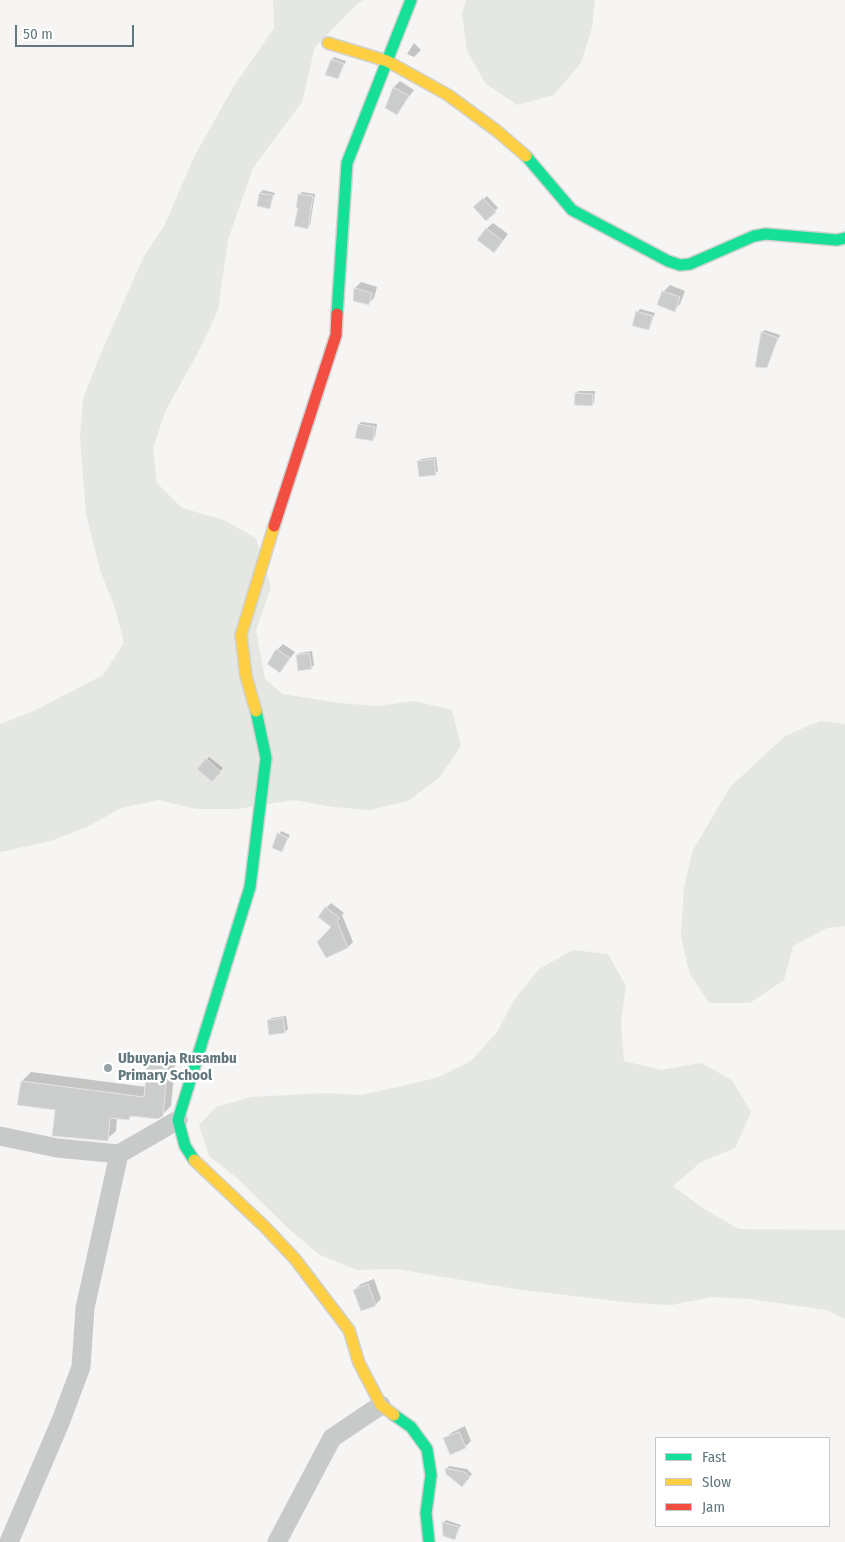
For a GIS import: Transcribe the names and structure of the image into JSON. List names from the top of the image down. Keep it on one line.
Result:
{"places":["Ubuyanja Rusambu Primary School"],"legend":["Fast","Slow","Jam"],"scale_bar":"50 m"}
